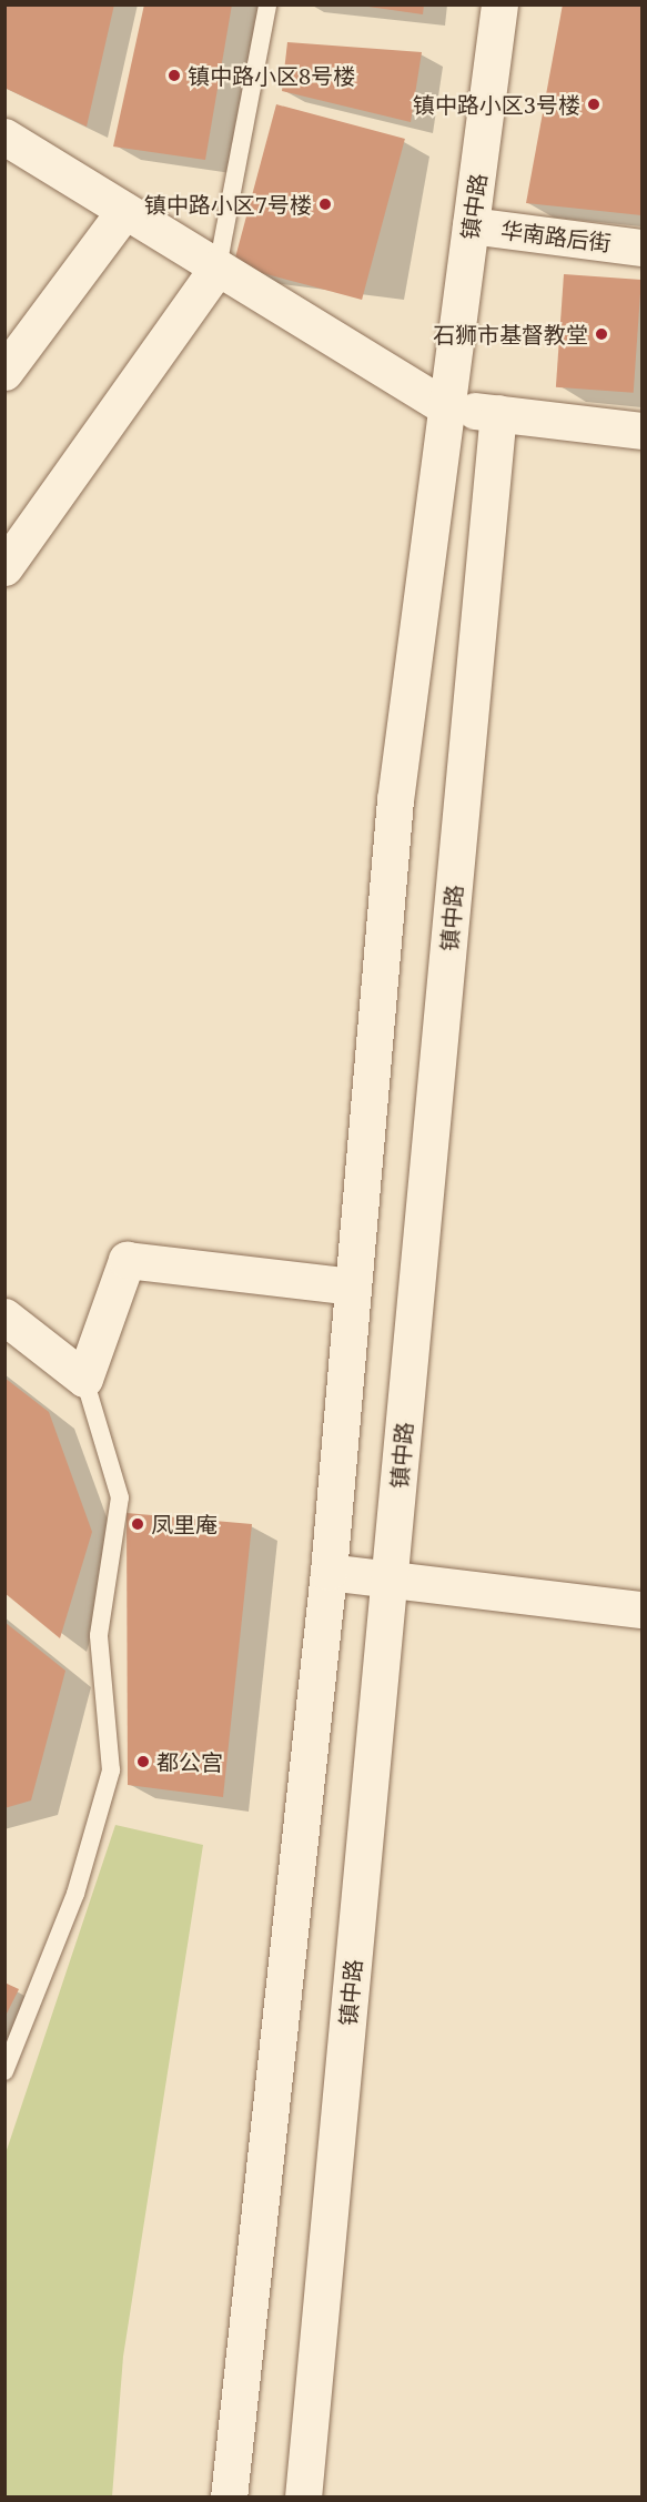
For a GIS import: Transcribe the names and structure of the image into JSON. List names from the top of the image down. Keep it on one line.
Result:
{"streets":{"main road":["镇中路","华南路后街"]},"crossings":[["镇中路","华南路后街"]],"places":["镇中路小区8号楼","镇中路小区3号楼","镇中路小区7号楼","石狮市基督教堂","凤里庵","都公宫"]}
